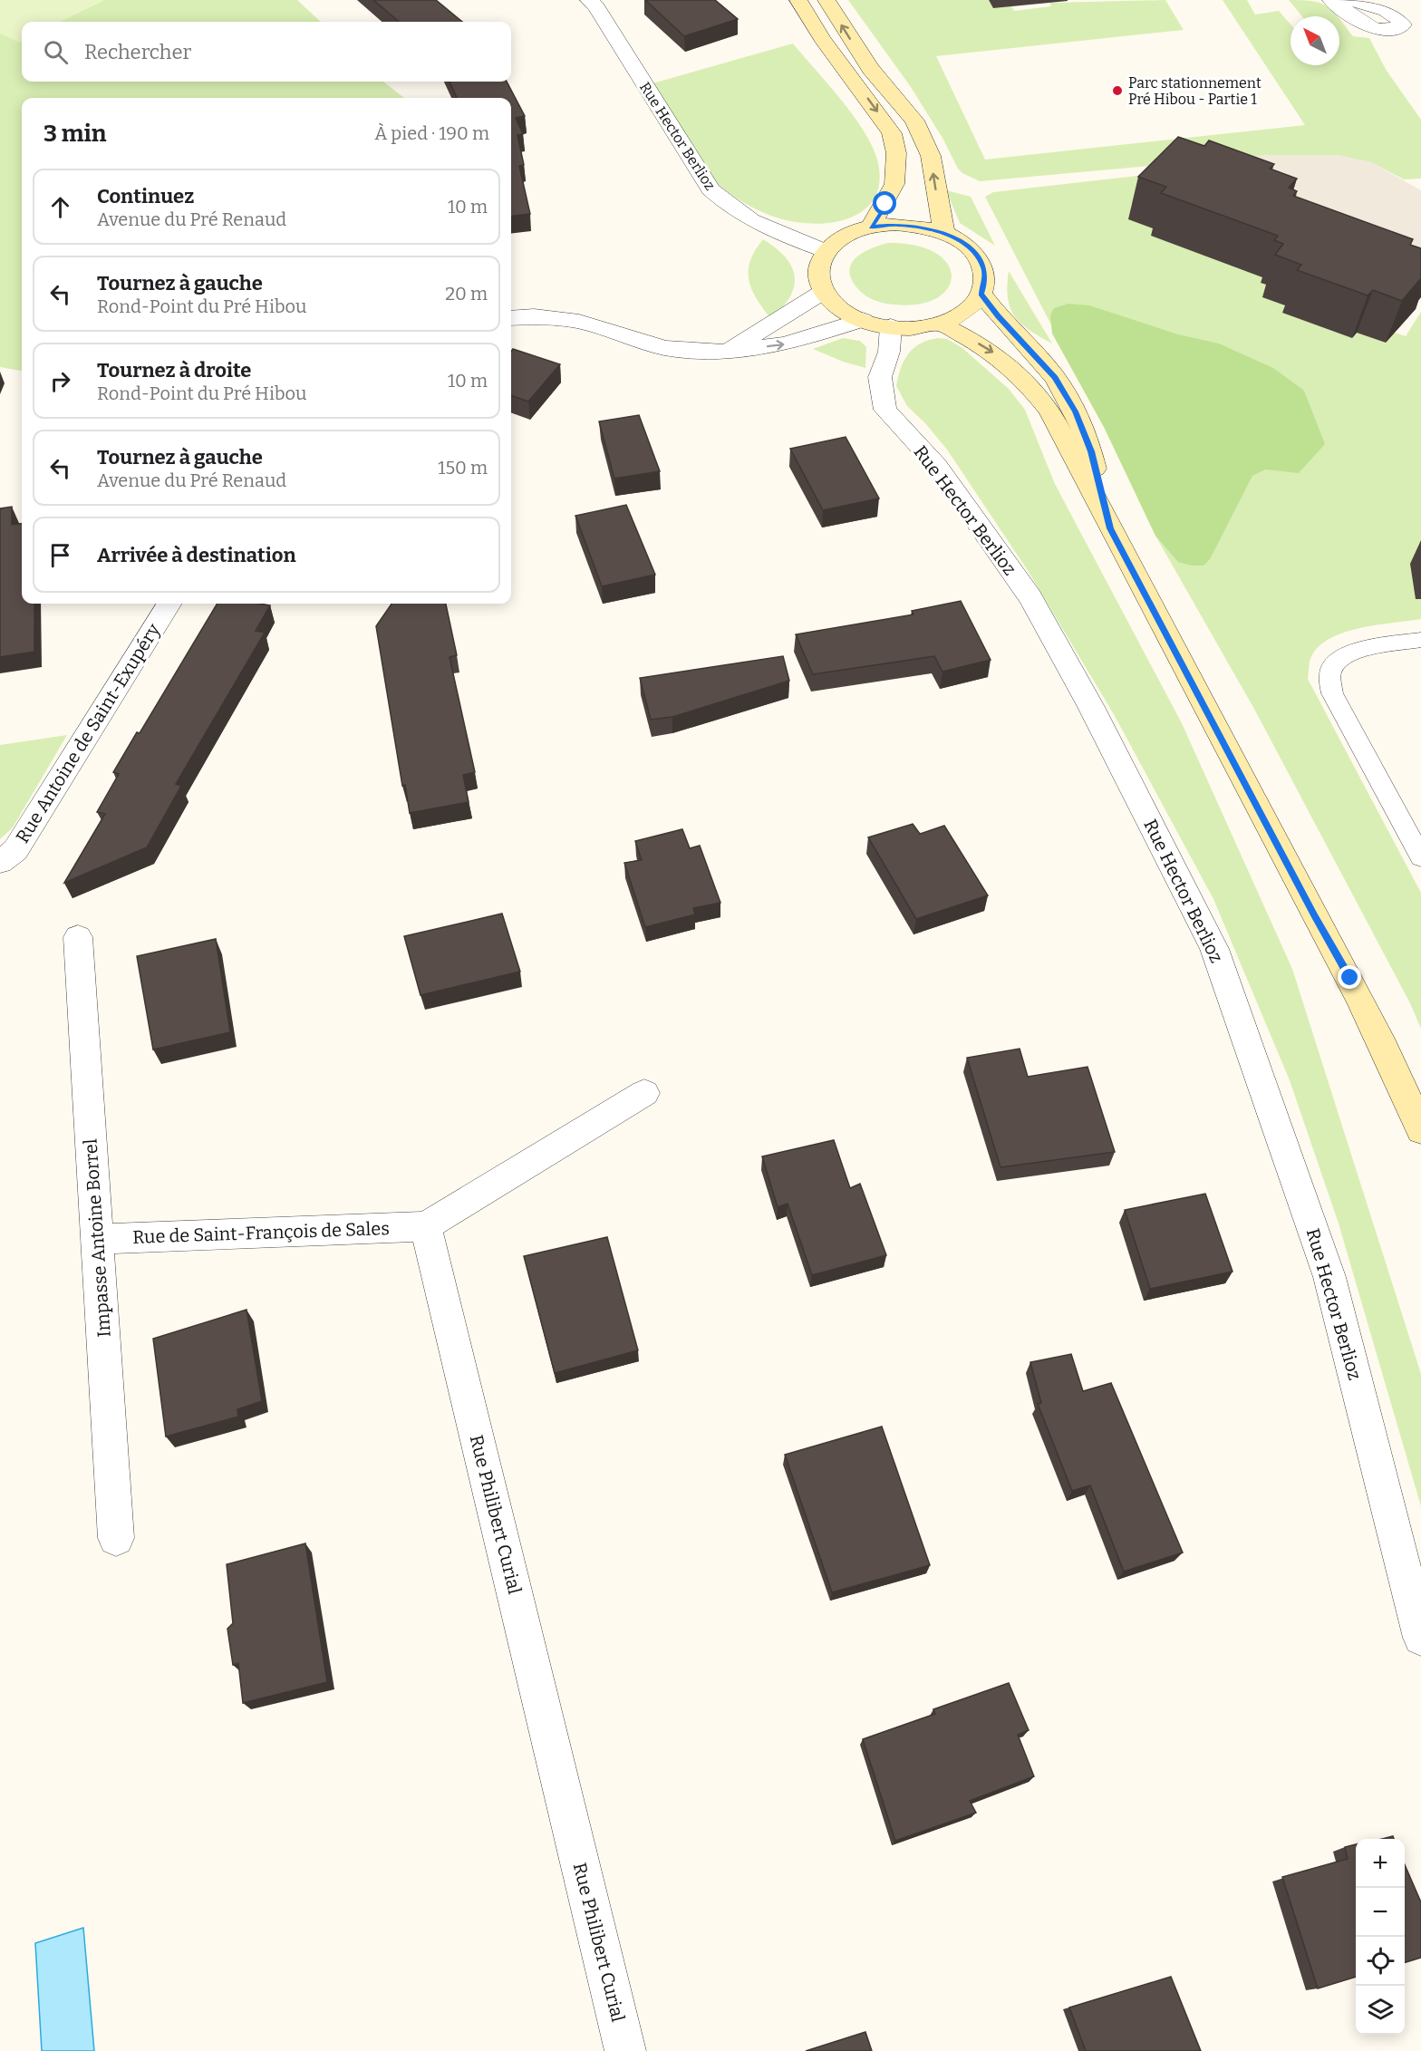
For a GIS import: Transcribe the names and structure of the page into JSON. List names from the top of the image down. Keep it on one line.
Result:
{"streets":{"street":["Rue Hector Berlioz","Rue Antoine de Saint-Exupéry","Rue de Saint-François de Sales","Impasse Antoine Borrel","Rue Philibert Curial"]},"crossings":[["Rue de Saint-François de Sales","Impasse Antoine Borrel"],["Rue de Saint-François de Sales","Rue Philibert Curial"]],"places":["Parc stationnement Pré Hibou - Partie 1"],"north":"top left","page":{"search":"Rechercher","heading":["3 min","À pied · 190 m"],"list":[["Continuez","Avenue du Pré Renaud","10 m"],["Tournez à gauche","Rond-Point du Pré Hibou","20 m"],["Tournez à droite","Rond-Point du Pré Hibou","10 m"],["Tournez à gauche","Avenue du Pré Renaud","150 m"],"Arrivée à destination"],"map_buttons":["+","−"]}}
